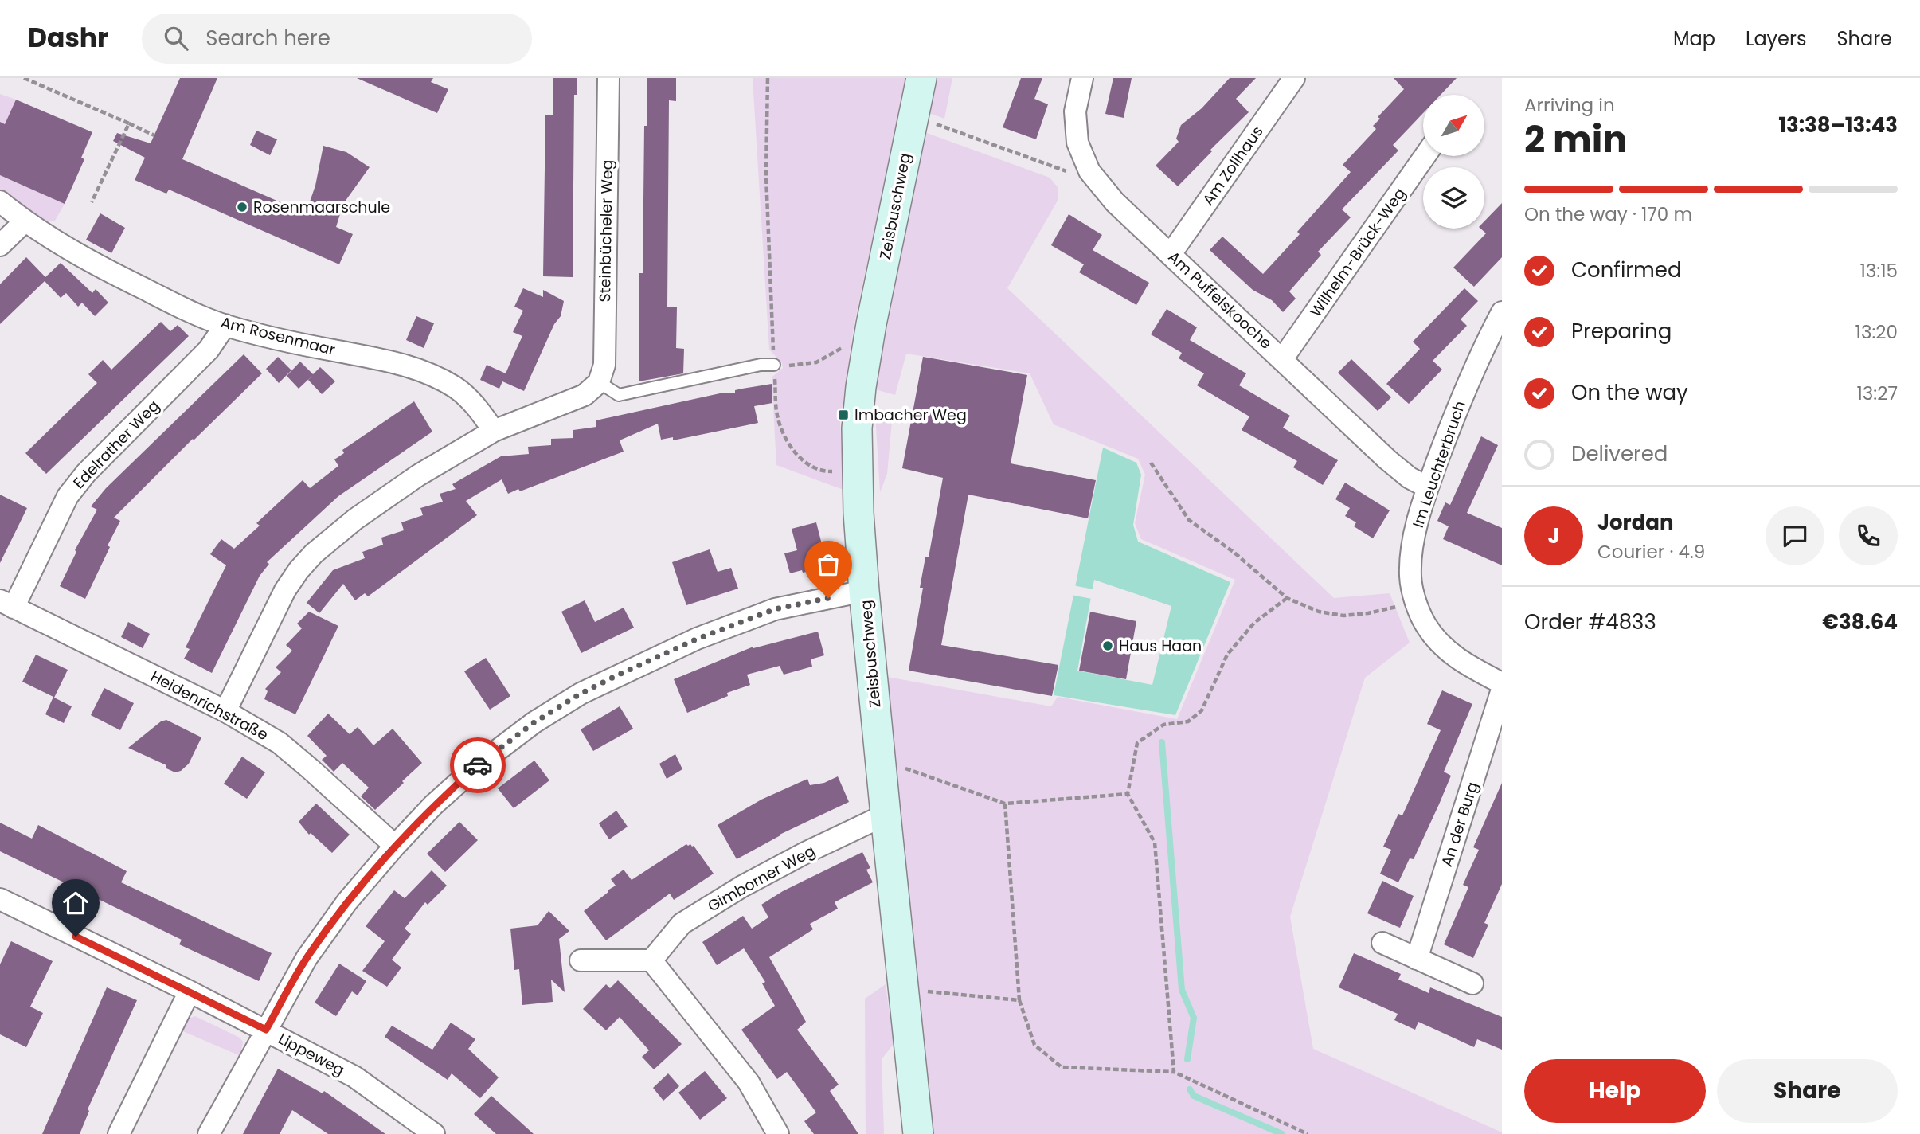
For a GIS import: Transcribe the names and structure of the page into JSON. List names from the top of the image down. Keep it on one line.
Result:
{"streets":{"street":["Am Zollhaus","Zeisbuschweg","Steinbücheler Weg","Wilhelm-Brück-Weg","Am Puffelskooche","Am Rosenmaar","Edelrather Weg","Im Leuchterbruch","Heidenrichstraße","An der Burg","Gimborner Weg","Lippeweg"]},"crossings":[["Am Zollhaus","Am Puffelskooche"],["Zeisbuschweg","Gimborner Weg"],["Wilhelm-Brück-Weg","Am Puffelskooche"],["Am Puffelskooche","Im Leuchterbruch"],["Am Rosenmaar","Edelrather Weg"],["Edelrather Weg","Heidenrichstraße"]],"places":{"other":["Rosenmaarschule","Haus Haan"],"transit":["Imbacher Weg"]},"north":"top right","page":{"header":"Dashr","search":"Search here","nav":["Map","Layers","Share"],"heading":["2 min","Arriving in","13:38–13:43"],"panel":["Jordan","Courier · 4.9","Order #4833","€38.64"],"bar":"On the way · 170 m","list":[["Confirmed","13:15"],["Preparing","13:20"],["On the way","13:27"],"Delivered"],"round":"J","buttons":["Help","Share"]}}
